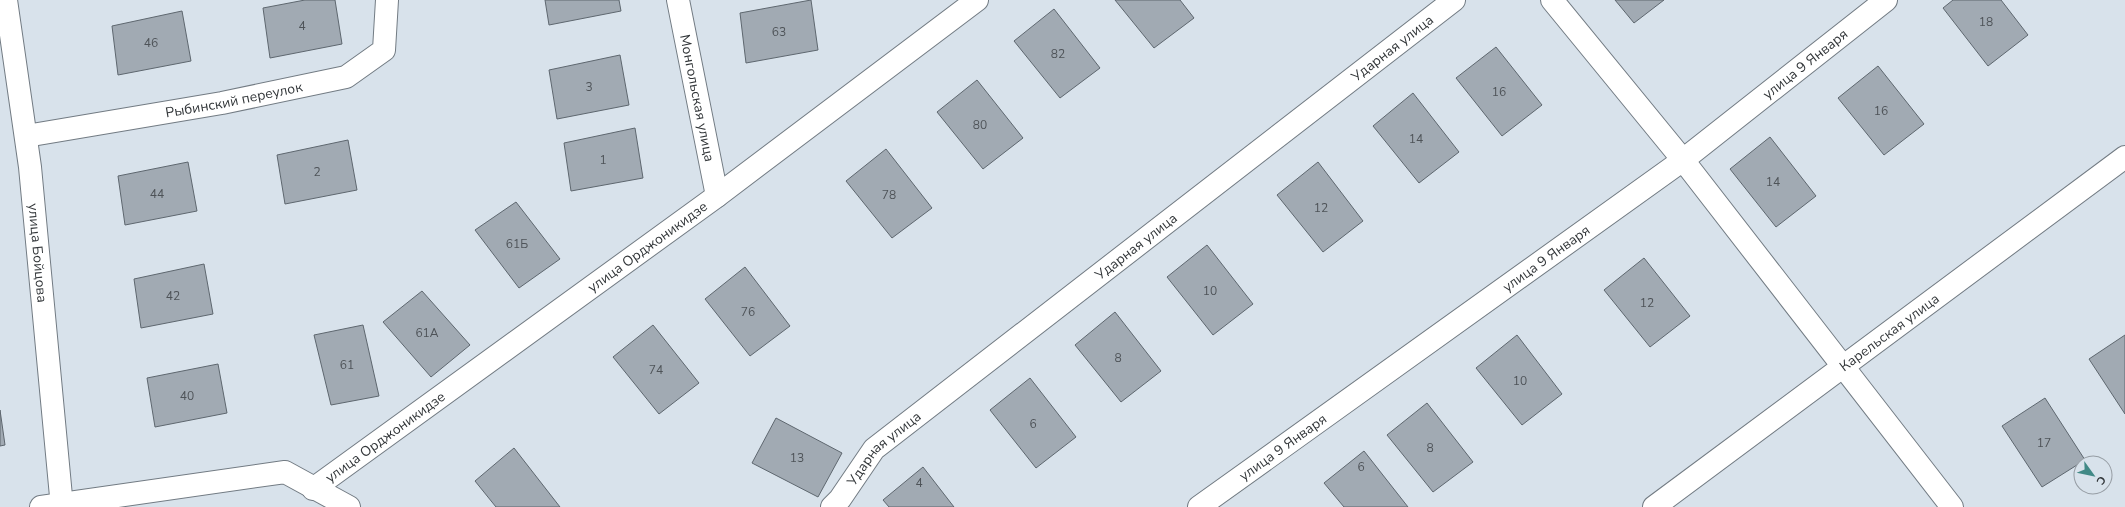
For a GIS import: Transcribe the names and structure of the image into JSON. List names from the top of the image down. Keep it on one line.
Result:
{"streets":{"street":["Ударная улица","улица 9 Января","Монгольская улица","Рыбинский переулок","улица Орджоникидзе","улица Бойцова","Карельская улица"]},"crossings":[["Монгольская улица","улица Орджоникидзе"],["Рыбинский переулок","улица Бойцова"]],"house_numbers":["18","4","63","46","82","3","16","16","80","14","1","2","14","44","78","12","61Б","10","42","12","76","61А","8","61","74","10","40","6","17","8","13","6","4"],"north":"bottom right"}
